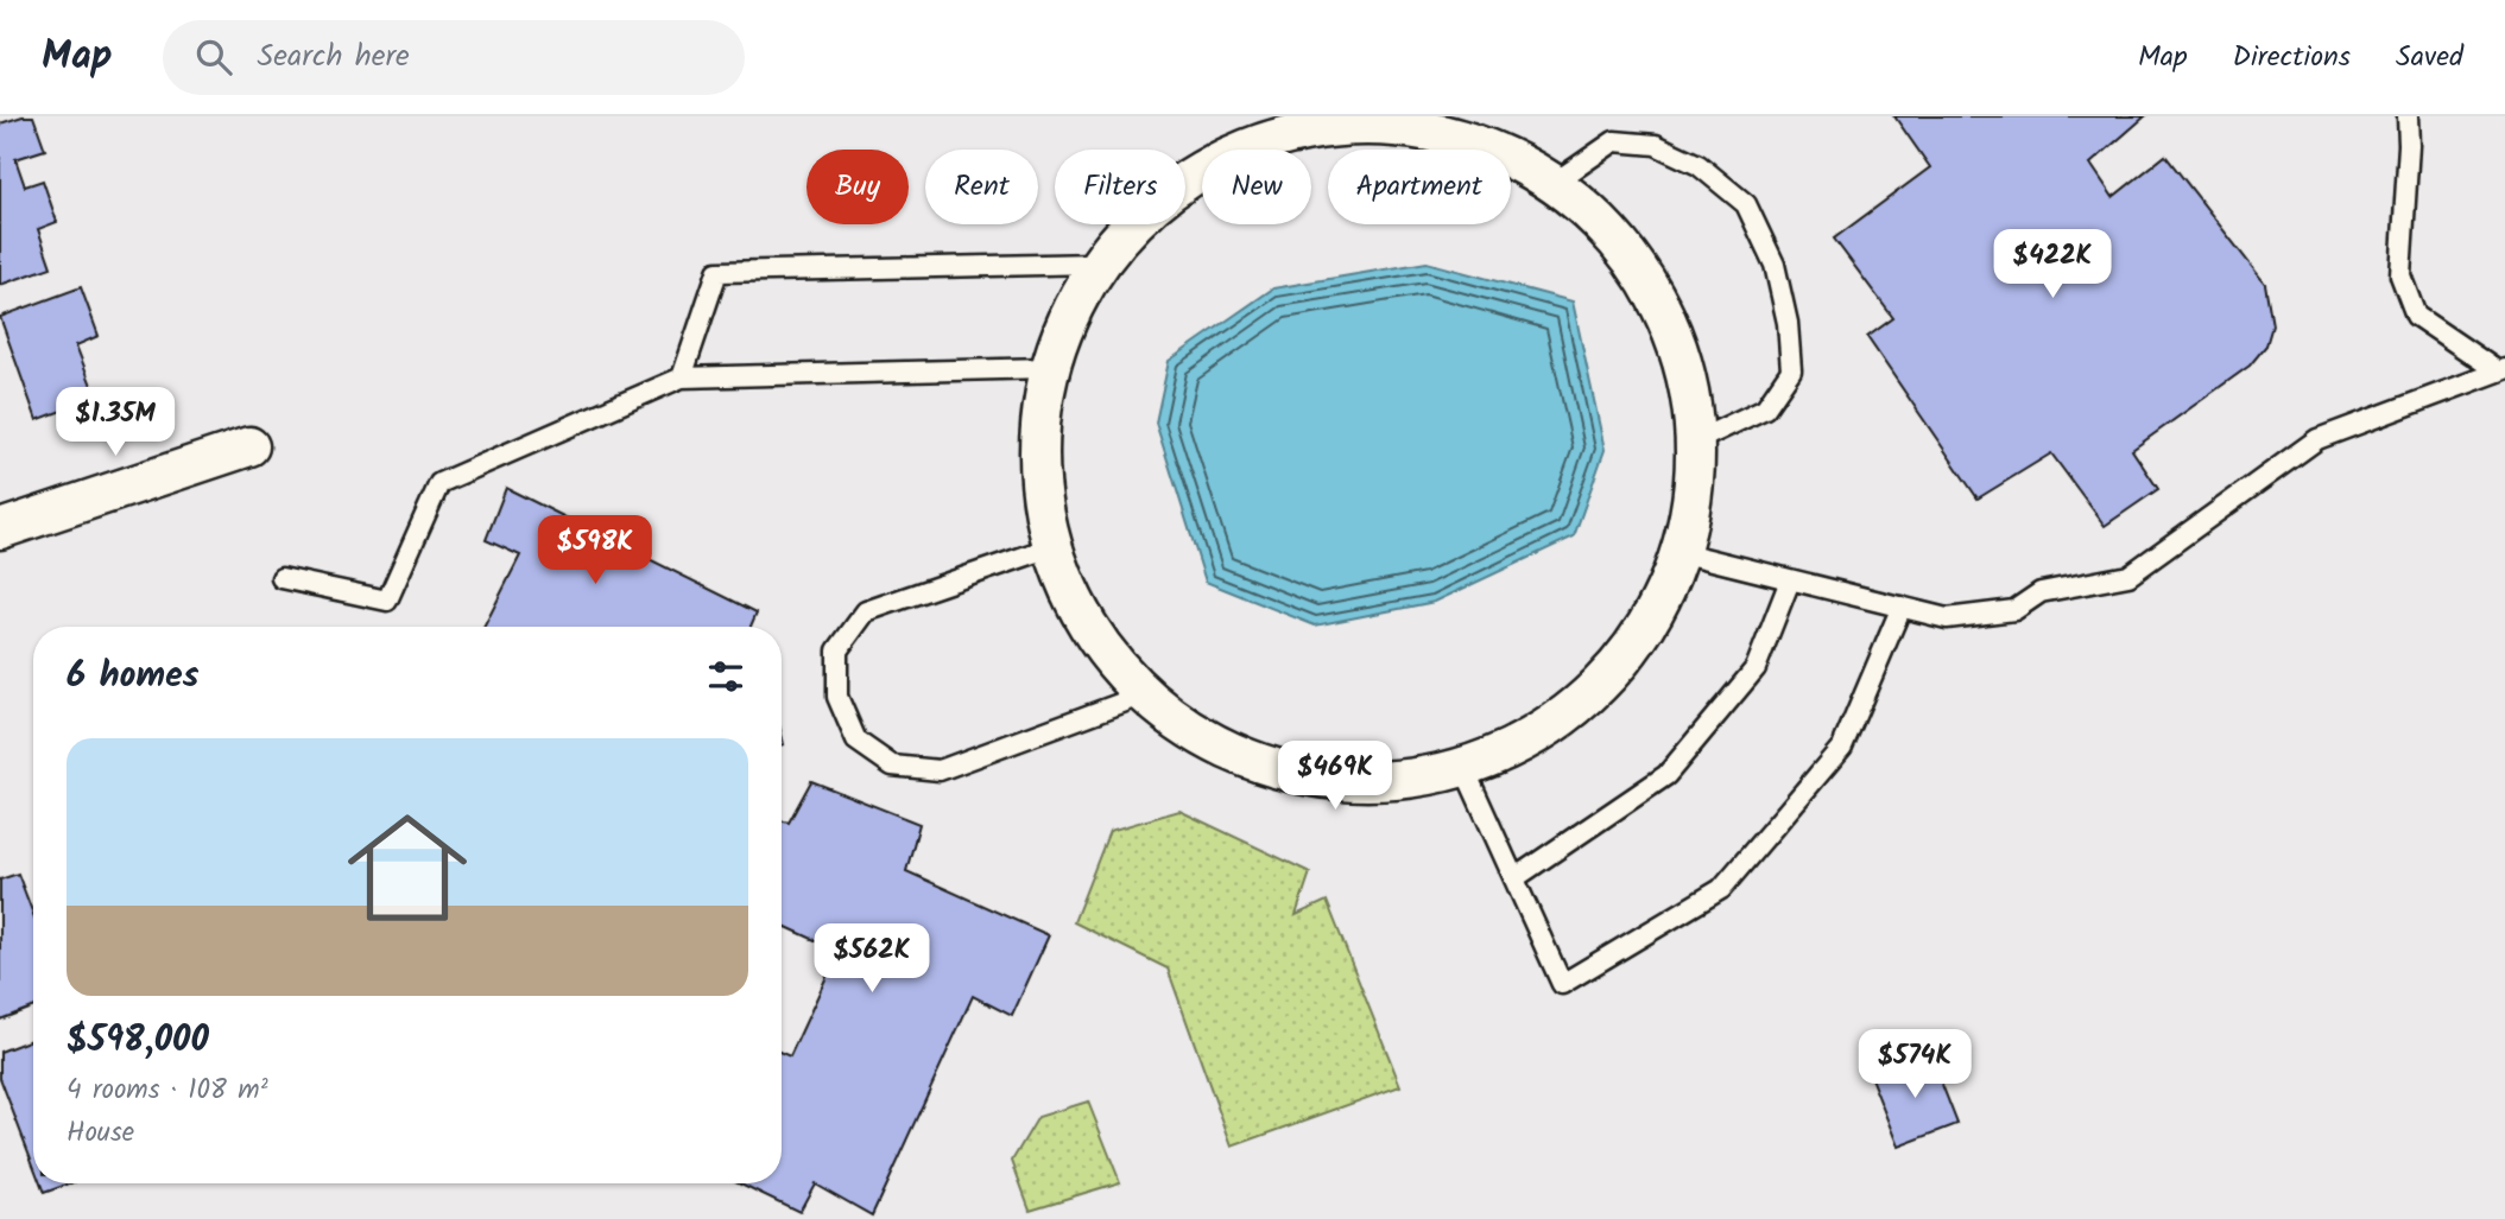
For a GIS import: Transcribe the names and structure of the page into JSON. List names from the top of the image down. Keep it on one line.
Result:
{"page":{"header":"Map","search":"Search here","nav":["Map","Directions","Saved"],"chip":["Buy","Rent","Filters","New","Apartment"],"price":["$422K","$1.35M","$598K","$469K","$562K","$574K"],"heading":"6 homes","list":[{"name":"$598,000","note":"4 rooms · 108 m² · House"}]}}
